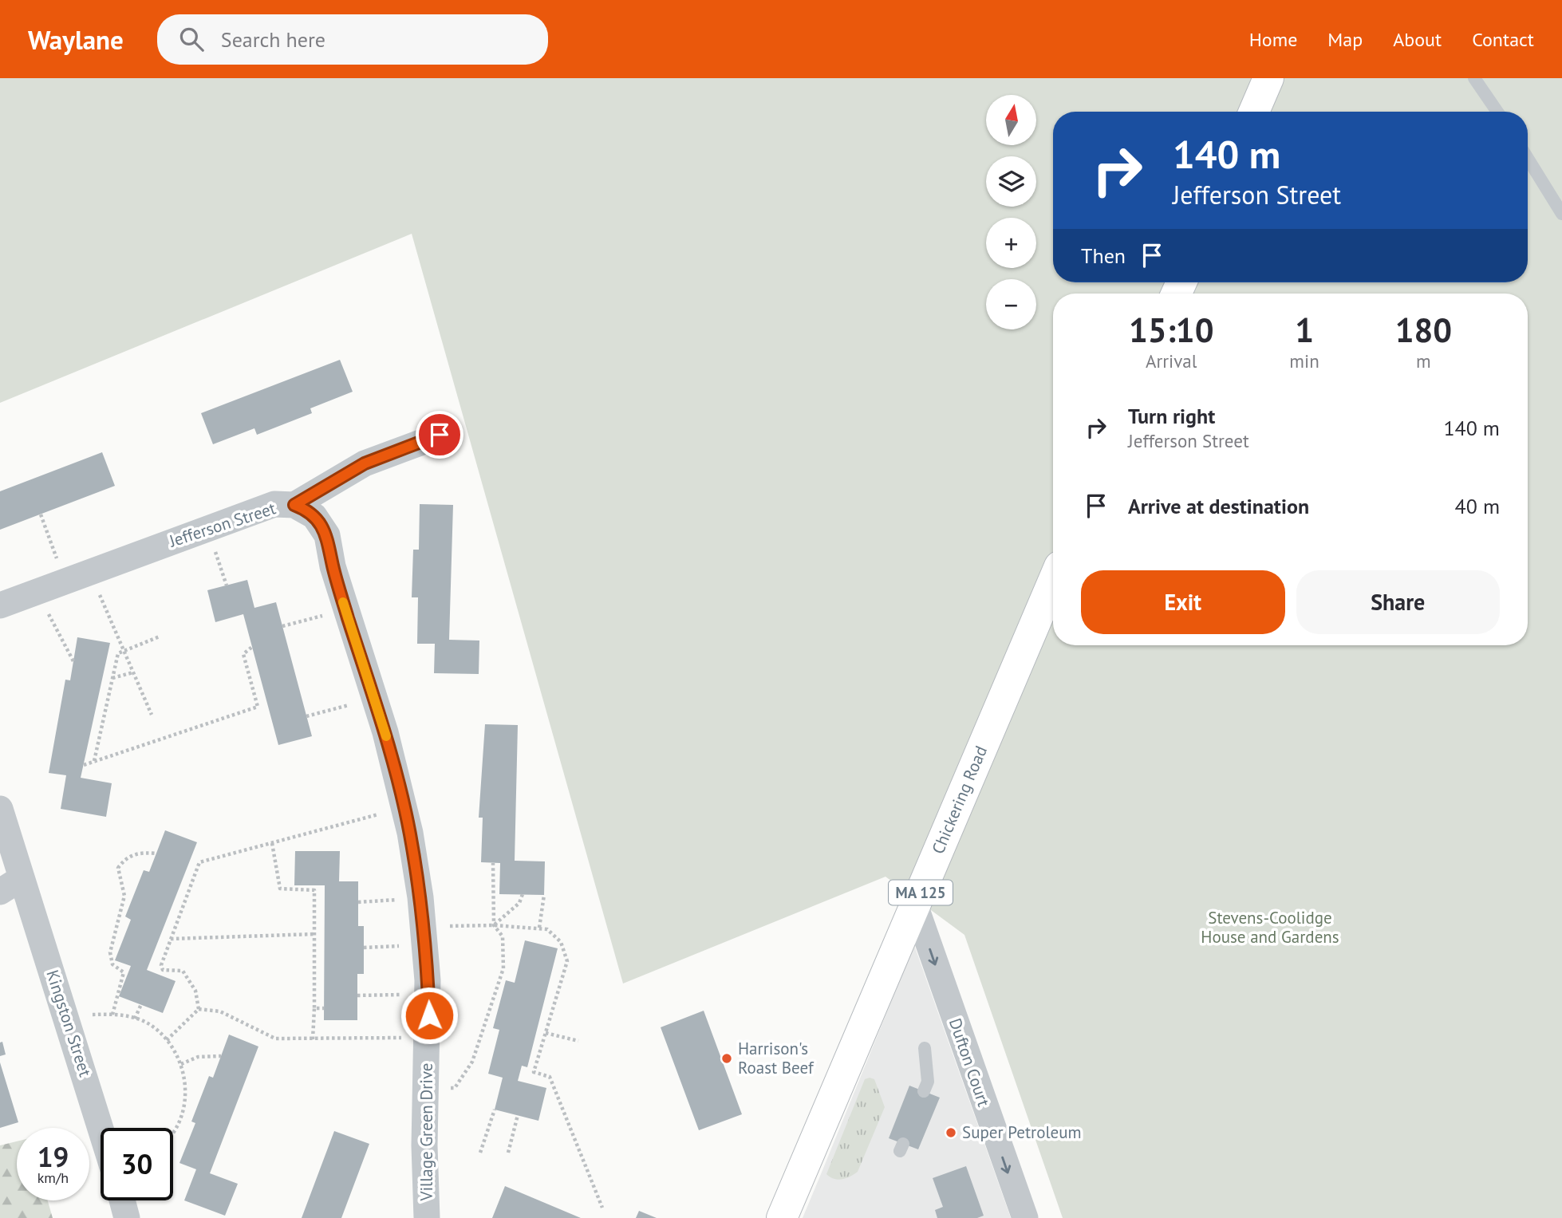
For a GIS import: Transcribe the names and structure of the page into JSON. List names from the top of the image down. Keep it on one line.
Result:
{"streets":{"main road":["Chickering Road","MA 125"],"street":["Jefferson Street","Kingston Street","Dufton Court","Village Green Drive"]},"crossings":[["Jefferson Street","Village Green Drive"],["Chickering Road","Dufton Court"]],"one_way":["Dufton Court"],"parks":["Stevens-Coolidge House and Gardens"],"places":["Harrison's Roast Beef","Super Petroleum"],"north":"top","page":{"header":"Waylane","search":"Search here","nav":["Home","Map","About","Contact"],"map_buttons":["+","−"],"turn":["140 m","Jefferson Street"],"then":"Then","eta":["15:10","Arrival","1","min","180","m"],"list":[{"name":"Turn right","note":"Jefferson Street","value":"140 m"},{"name":"Arrive at destination","value":"40 m"}],"buttons":["Exit","Share"],"speed":"19 km/h","limit":"30"}}
